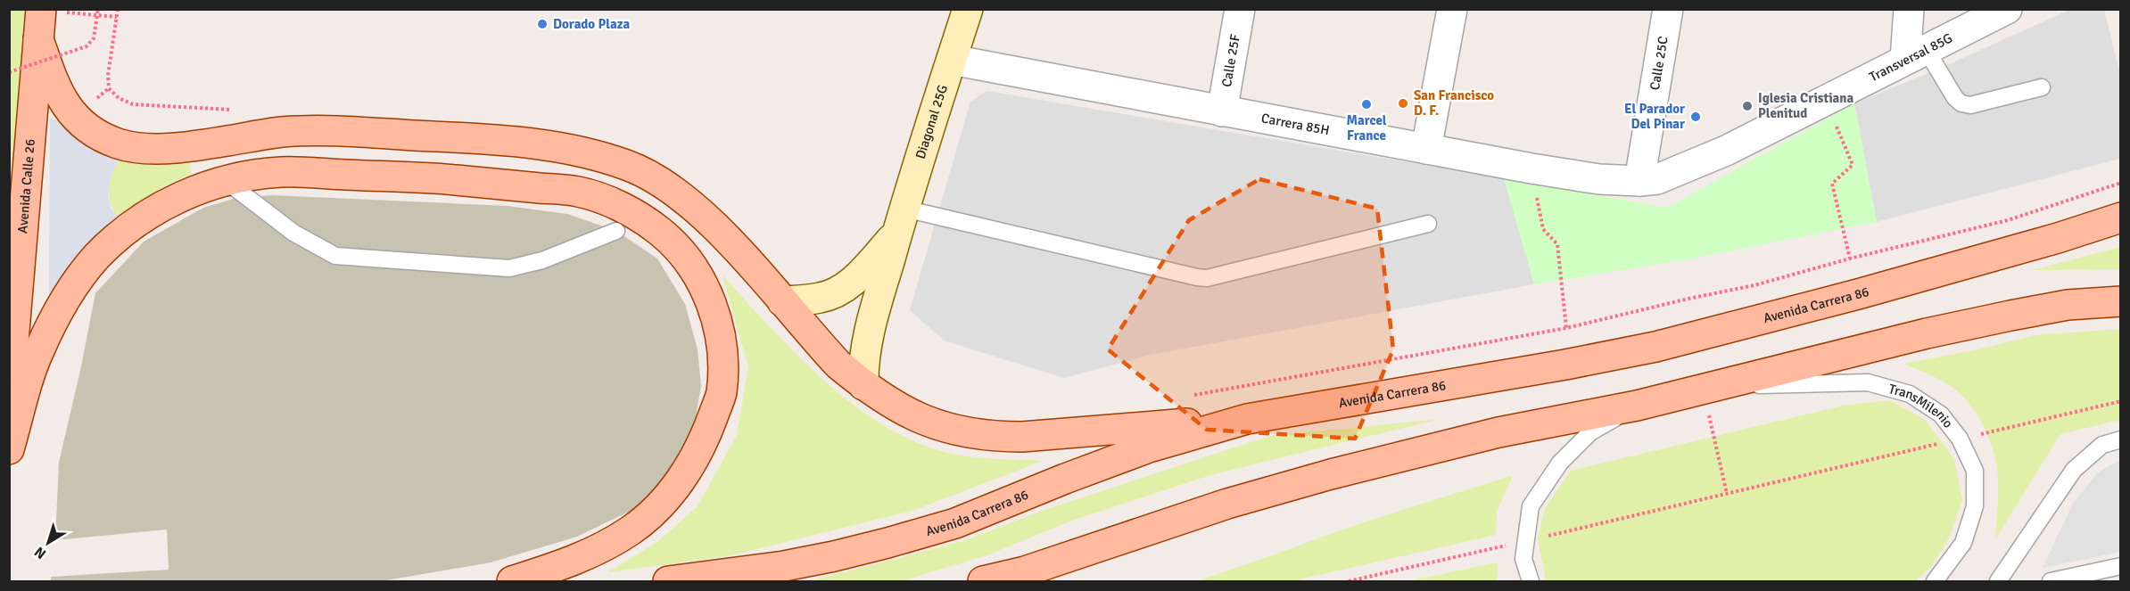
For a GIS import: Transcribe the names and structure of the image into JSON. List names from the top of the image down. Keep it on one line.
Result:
{"streets":{"main road":["Avenida Calle 26","Avenida Carrera 86"],"street":["Transversal 85G","Calle 25F","Calle 25C","Diagonal 25G","Carrera 85H"],"lane":["TransMilenio"]},"crossings":[["Transversal 85G","Calle 25C"],["Transversal 85G","Carrera 85H"],["Calle 25F","Carrera 85H"],["Calle 25C","Carrera 85H"],["Diagonal 25G","Carrera 85H"]],"places":["Dorado Plaza","San Francisco D. F.","Marcel France","Iglesia Cristiana Plenitud","El Parador Del Pinar"],"north":"bottom left"}
